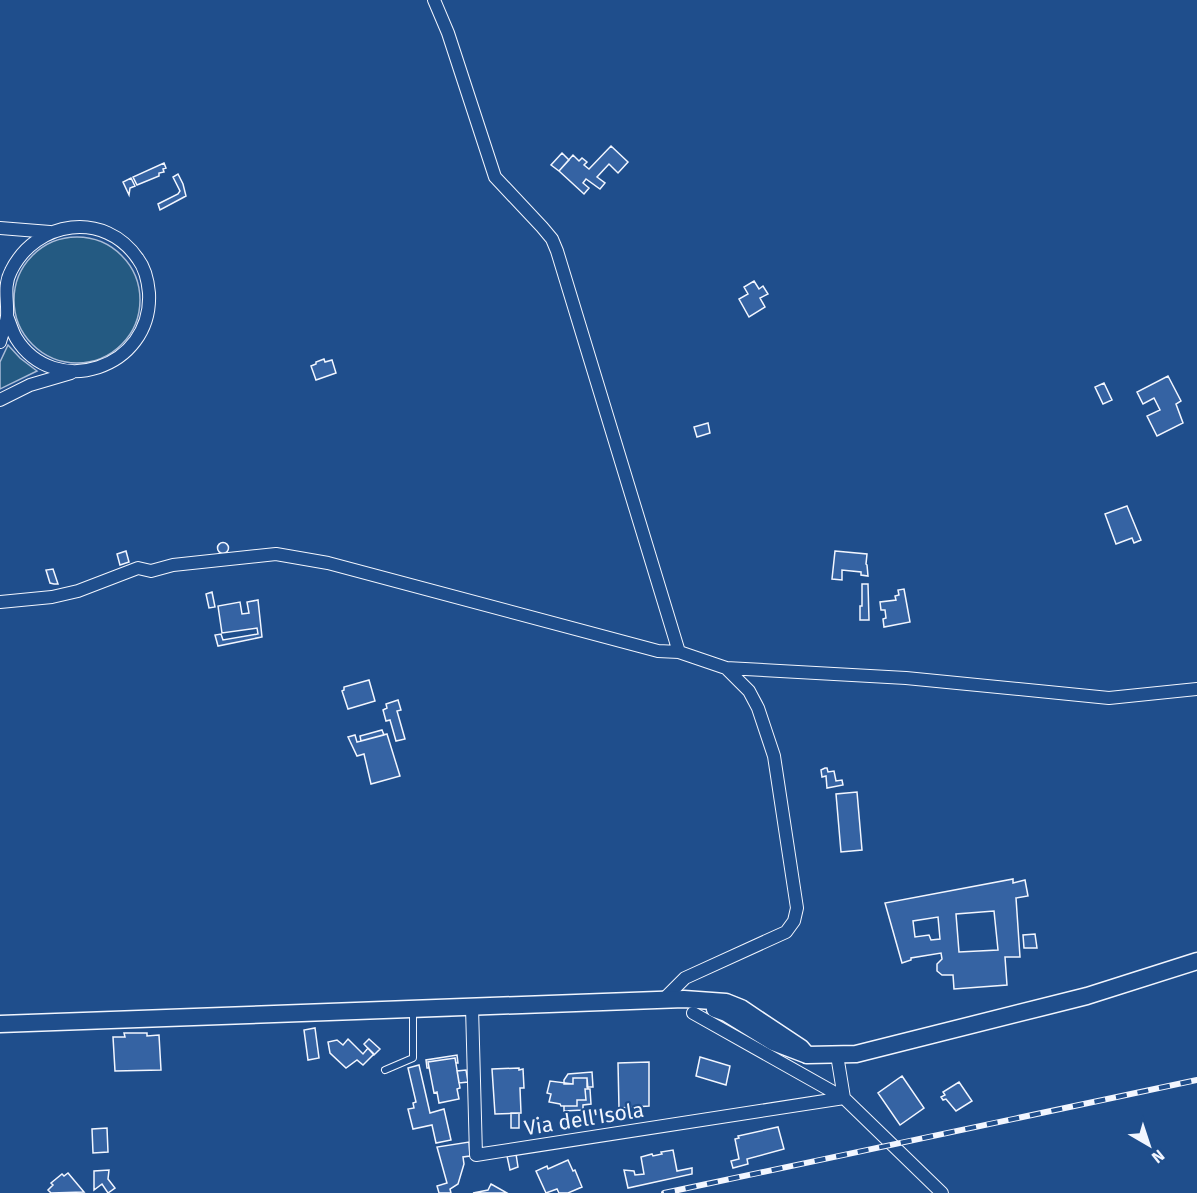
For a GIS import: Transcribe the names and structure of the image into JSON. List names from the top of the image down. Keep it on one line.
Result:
{"streets":{"street":["Via dell'Isola"]},"north":"bottom right"}
